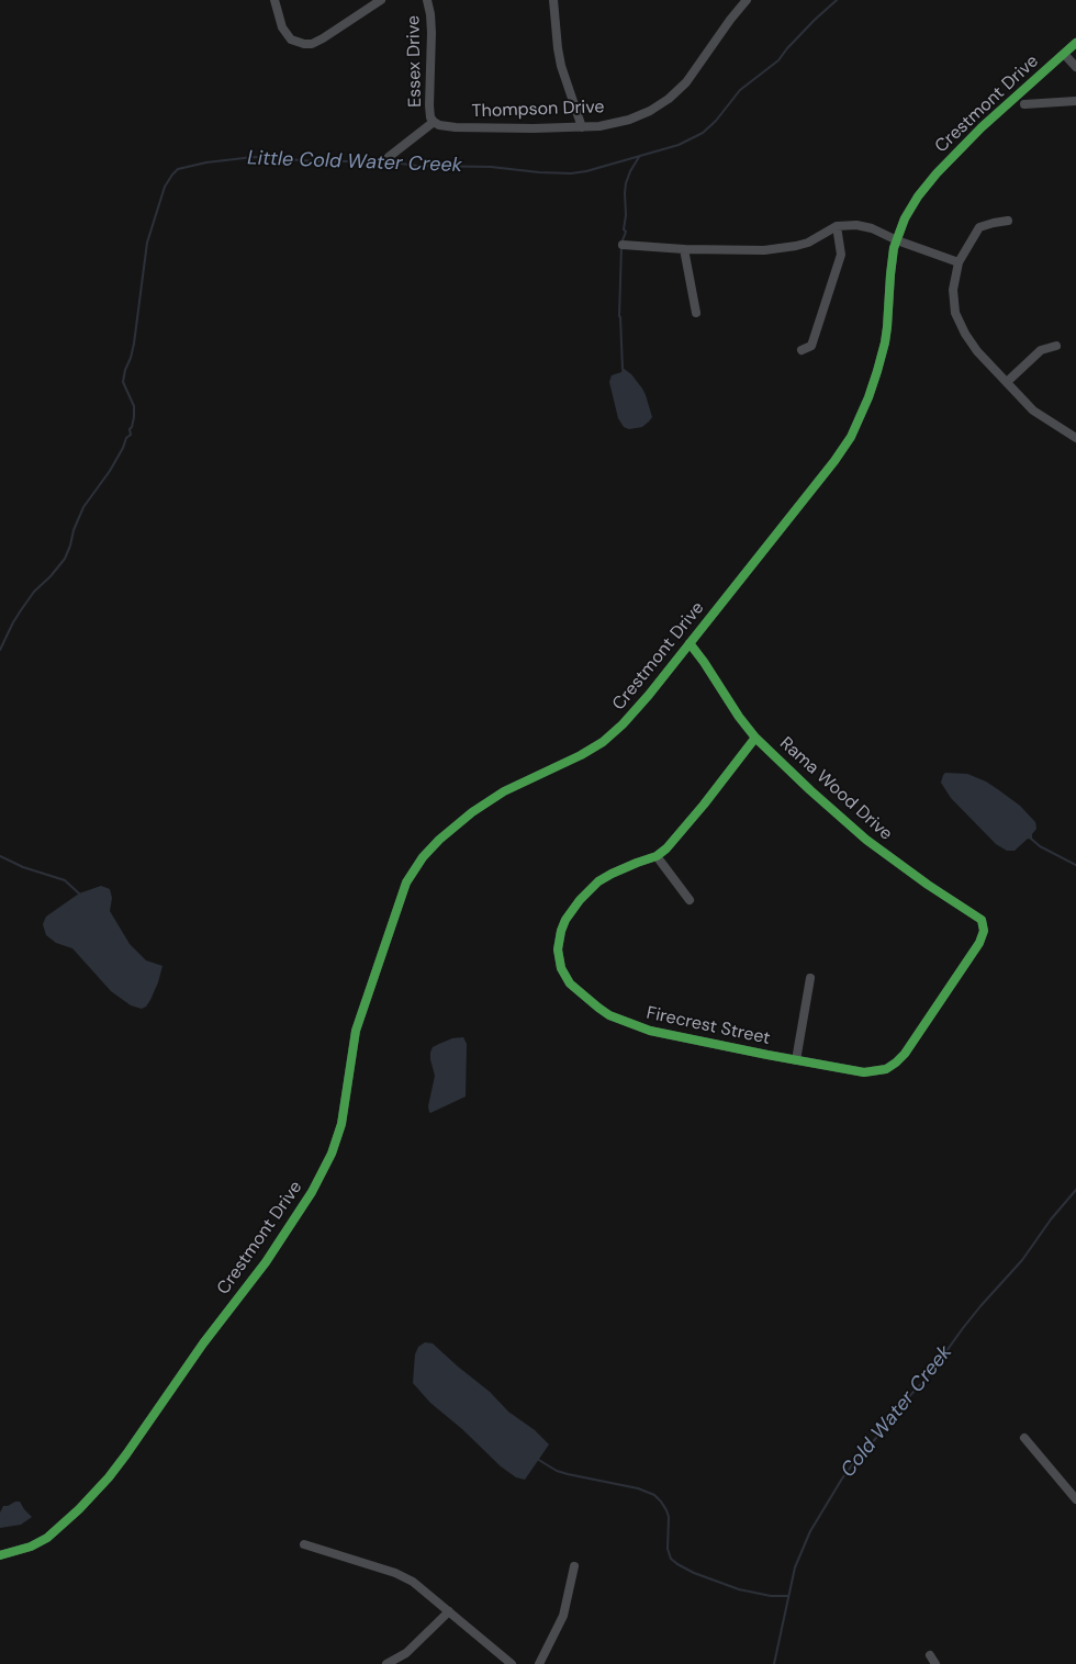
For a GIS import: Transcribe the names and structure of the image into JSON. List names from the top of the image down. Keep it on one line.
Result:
{"streets":{"street":["Essex Drive","Crestmont Drive","Thompson Drive","Rama Wood Drive","Firecrest Street"]},"crossings":[["Essex Drive","Thompson Drive"],["Crestmont Drive","Rama Wood Drive"],["Rama Wood Drive","Firecrest Street"]],"water":["Little Cold Water Creek","Cold Water Creek"]}
